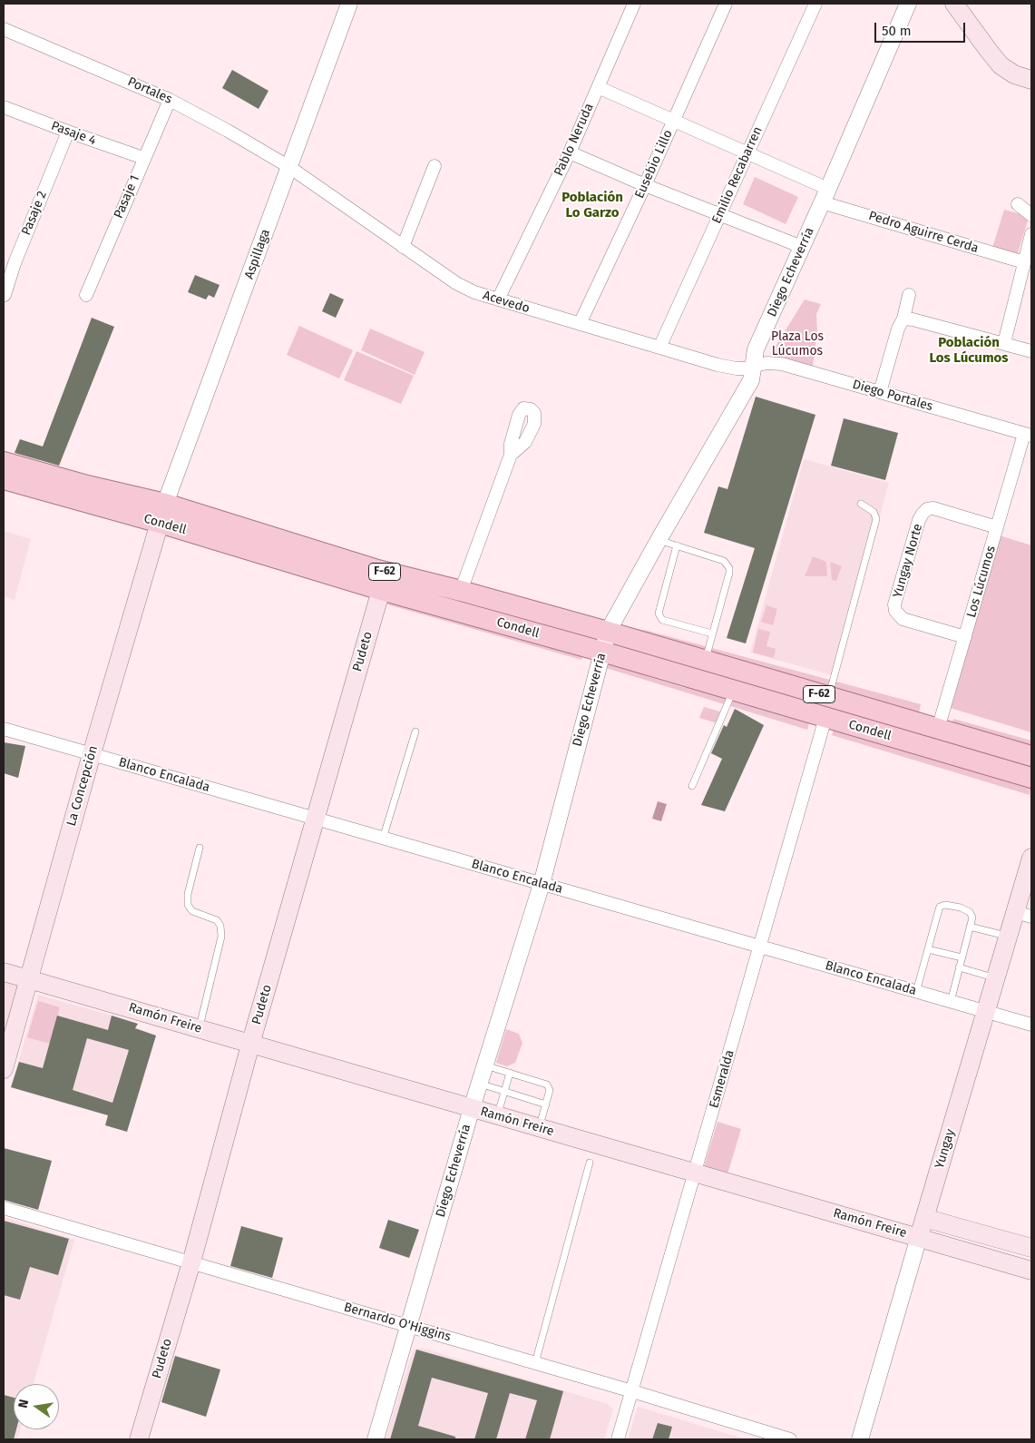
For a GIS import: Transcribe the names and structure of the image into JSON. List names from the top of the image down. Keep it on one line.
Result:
{"streets":{"main road":["Condell","F-62","Pudeto","La Concepción","Ramón Freire","Yungay"],"street":["Portales","Pasaje 4","Pablo Neruda","Eusebio Lillo","Emilio Recabarren","Pasaje 1","Pasaje 2","Pedro Aguirre Cerda","Aspillaga","Diego Echeverría","Acevedo","Diego Portales","Yungay Norte","Los Lúcumos","Blanco Encalada","Esmeralda","Bernardo O'Higgins"]},"crossings":[["Portales","Pasaje 1"],["Portales","Aspillaga"],["Portales","Acevedo"],["Pasaje 4","Pasaje 1"],["Pasaje 4","Pasaje 2"],["Pablo Neruda","Pedro Aguirre Cerda"],["Pablo Neruda","Acevedo"],["Eusebio Lillo","Pedro Aguirre Cerda"],["Eusebio Lillo","Acevedo"],["Emilio Recabarren","Pedro Aguirre Cerda"],["Emilio Recabarren","Acevedo"],["Pedro Aguirre Cerda","Diego Echeverría"],["Aspillaga","Acevedo"],["Aspillaga","Condell"],["Aspillaga","La Concepción"],["Diego Echeverría","Acevedo"],["Diego Echeverría","Diego Portales"],["Diego Echeverría","Condell"],["Diego Echeverría","Blanco Encalada"],["Diego Echeverría","Ramón Freire"],["Diego Echeverría","Bernardo O'Higgins"],["Acevedo","Diego Portales"],["Diego Portales","Los Lúcumos"],["Condell","Los Lúcumos"],["Condell","Pudeto"],["Condell","La Concepción"],["Condell","Esmeralda"],["Yungay Norte","Los Lúcumos"],["Pudeto","Blanco Encalada"],["Pudeto","Ramón Freire"],["Pudeto","Bernardo O'Higgins"],["Blanco Encalada","La Concepción"],["Blanco Encalada","Esmeralda"],["Blanco Encalada","Yungay"],["La Concepción","Ramón Freire"],["Ramón Freire","Esmeralda"],["Ramón Freire","Yungay"],["Esmeralda","Bernardo O'Higgins"]],"districts":["Población Lo Garzo","Población Los Lúcumos"],"parks":["Plaza Los Lúcumos"],"scale_bar":"50 m","north":"left"}
